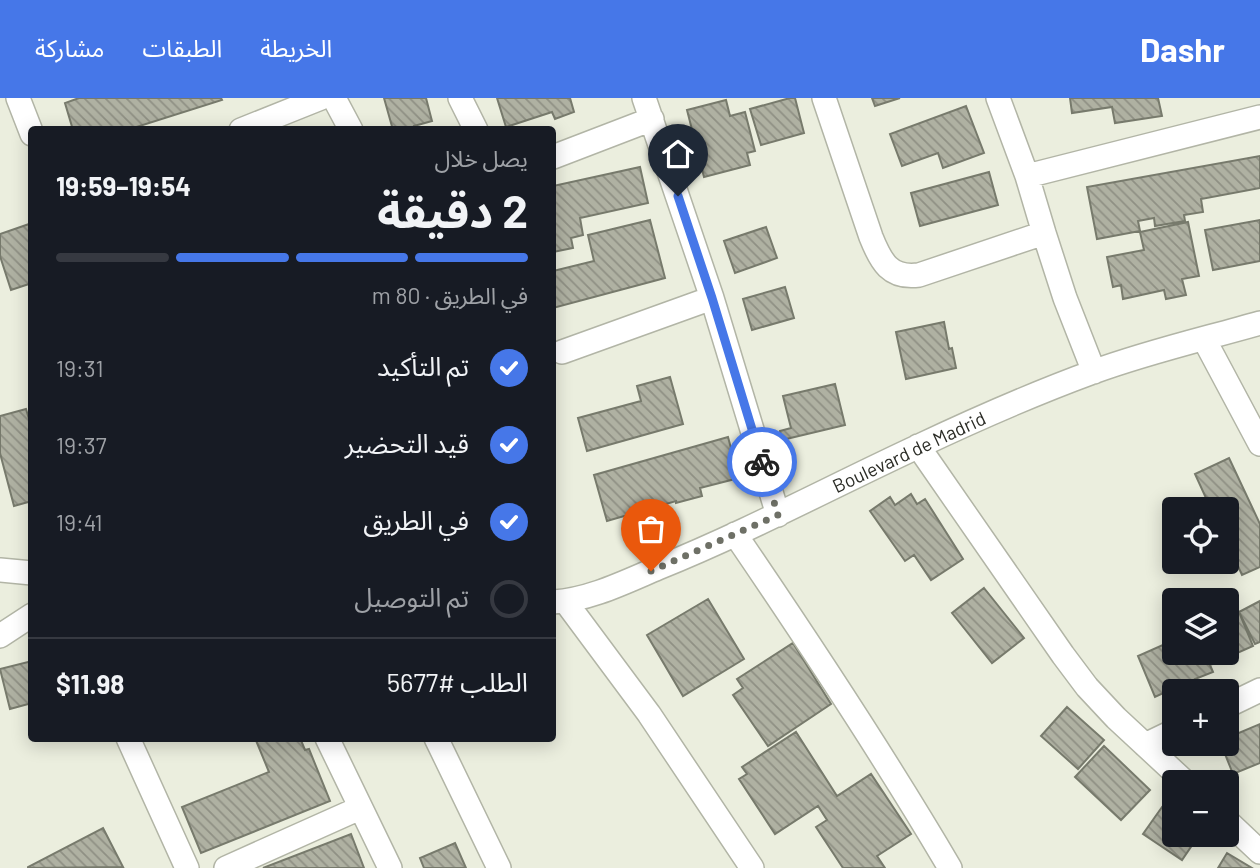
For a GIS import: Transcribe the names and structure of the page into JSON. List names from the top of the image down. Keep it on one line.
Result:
{"streets":{"street":["Boulevard de Madrid"]},"page":{"header":"Dashr","nav":["الخريطة","الطبقات","مشاركة"],"heading":["2 دقيقة","يصل خلال","19:54–19:59"],"panel":["الطلب #5677","$11.98"],"bar":"في الطريق · 80 m","list":[["تم التأكيد","19:31"],["قيد التحضير","19:37"],["في الطريق","19:41"],"تم التوصيل"],"map_buttons":["+","−"]}}
